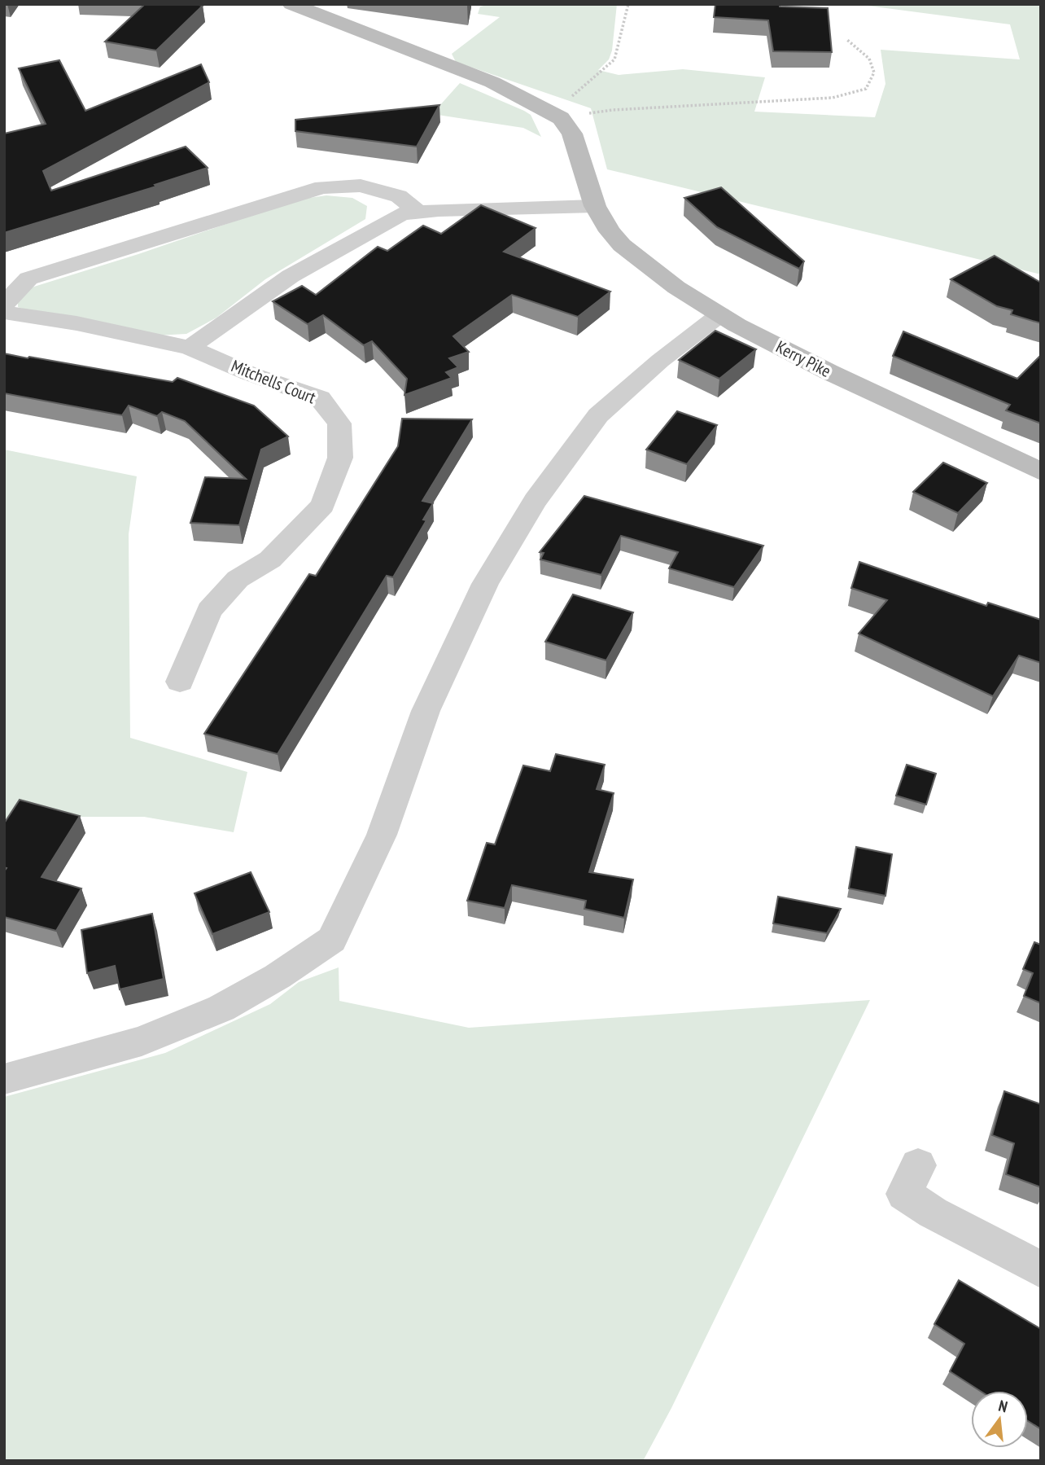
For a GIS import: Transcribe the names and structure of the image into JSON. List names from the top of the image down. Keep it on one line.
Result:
{"streets":{"street":["Kerry Pike","Mitchells Court"]},"north":"top"}
